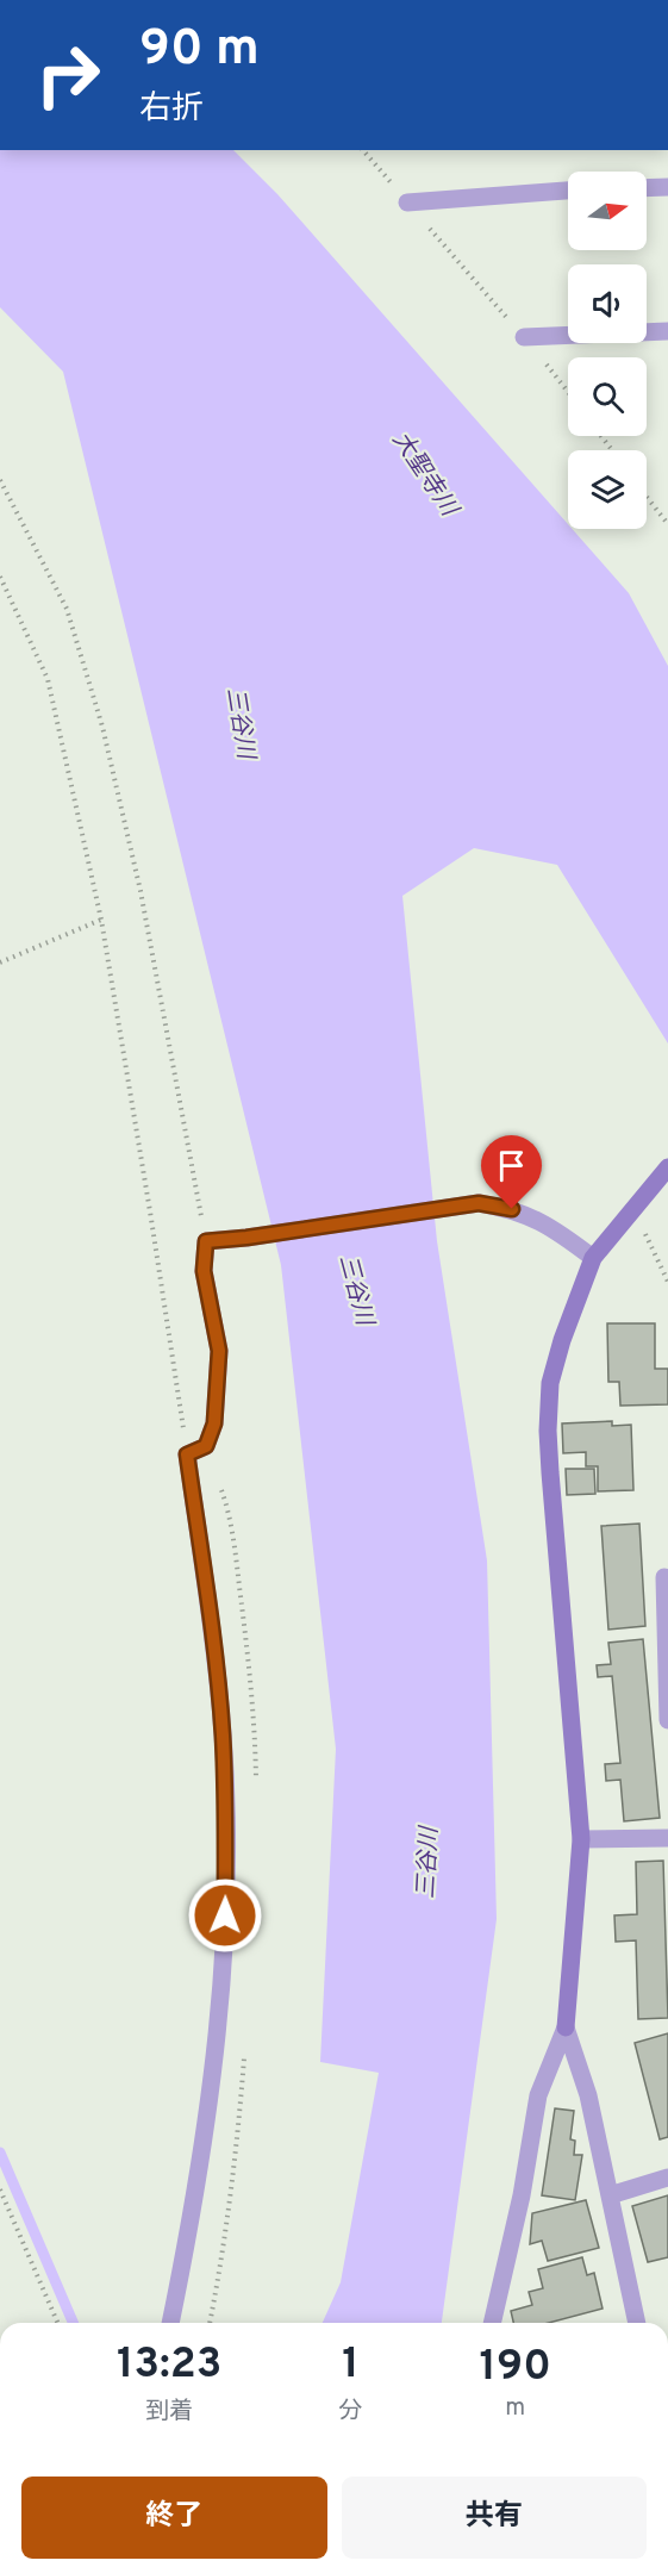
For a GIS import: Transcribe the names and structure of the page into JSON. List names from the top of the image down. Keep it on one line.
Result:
{"water":["大聖寺川","三谷川"],"north":"right","page":{"turn":["90 m","右折"],"eta":["13:23","到着","1","分","190","m"],"buttons":["終了","共有"]}}
